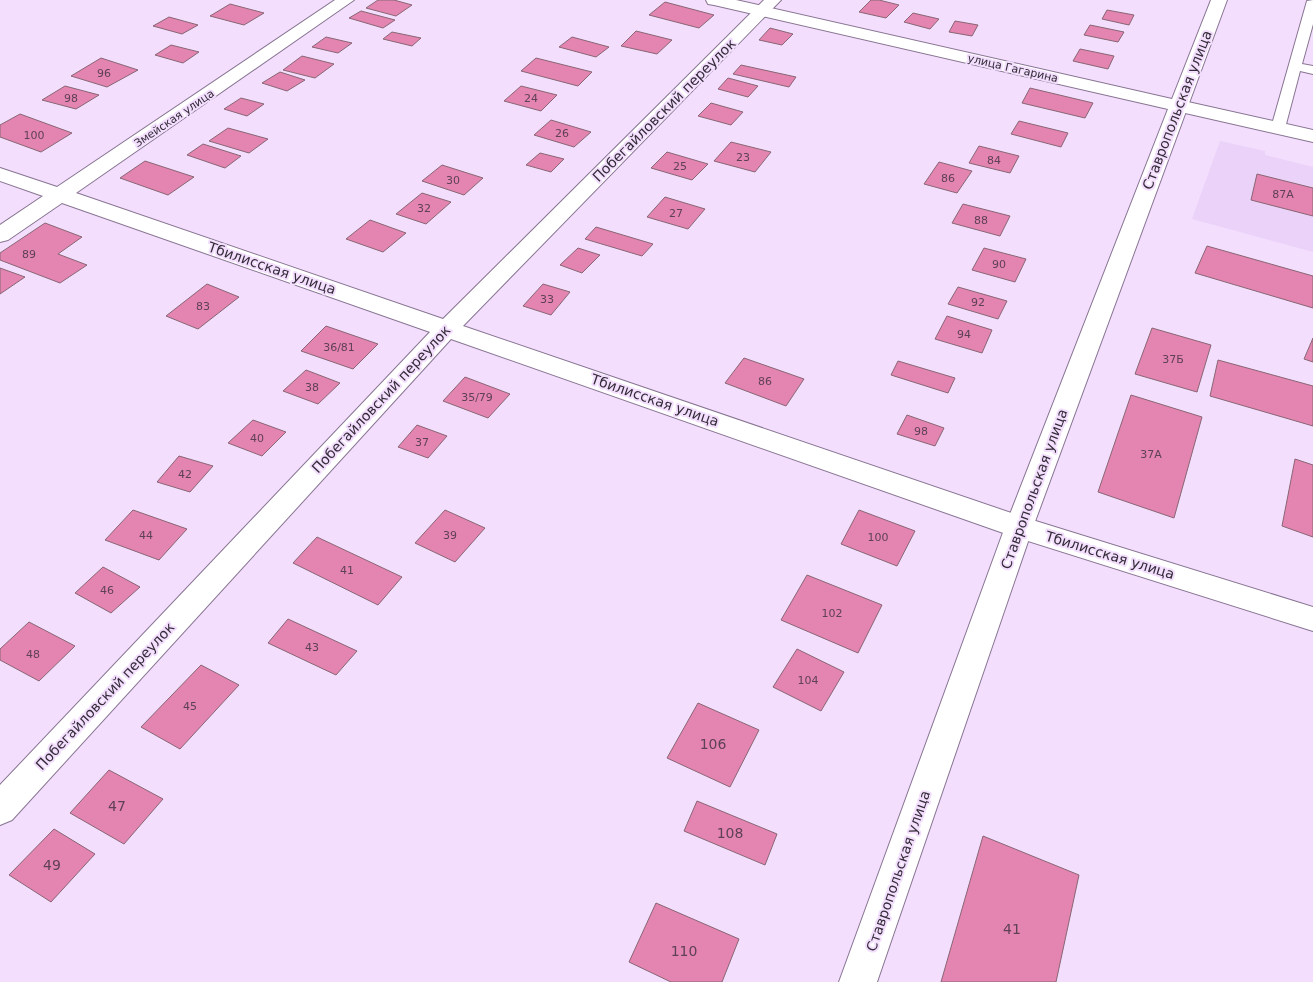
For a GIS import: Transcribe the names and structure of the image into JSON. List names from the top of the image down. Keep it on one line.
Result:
{"streets":{"street":["улица Гагарина","Побегайловский переулок","Ставропольская улица","Змейская улица","Тбилисская улица"]},"crossings":[["улица Гагарина","Побегайловский переулок"],["улица Гагарина","Ставропольская улица"],["Побегайловский переулок","Тбилисская улица"],["Ставропольская улица","Тбилисская улица"],["Змейская улица","Тбилисская улица"]],"house_numbers":["96","98","24","26","100","23","84","25","86","30","87А","32","27","88","89","90","33","92","83","94","36/81","37Б","86","38","35/79","98","40","37","37А","42","44","39","100","41","46","102","43","48","104","45","106","47","108","49","41","110"]}
